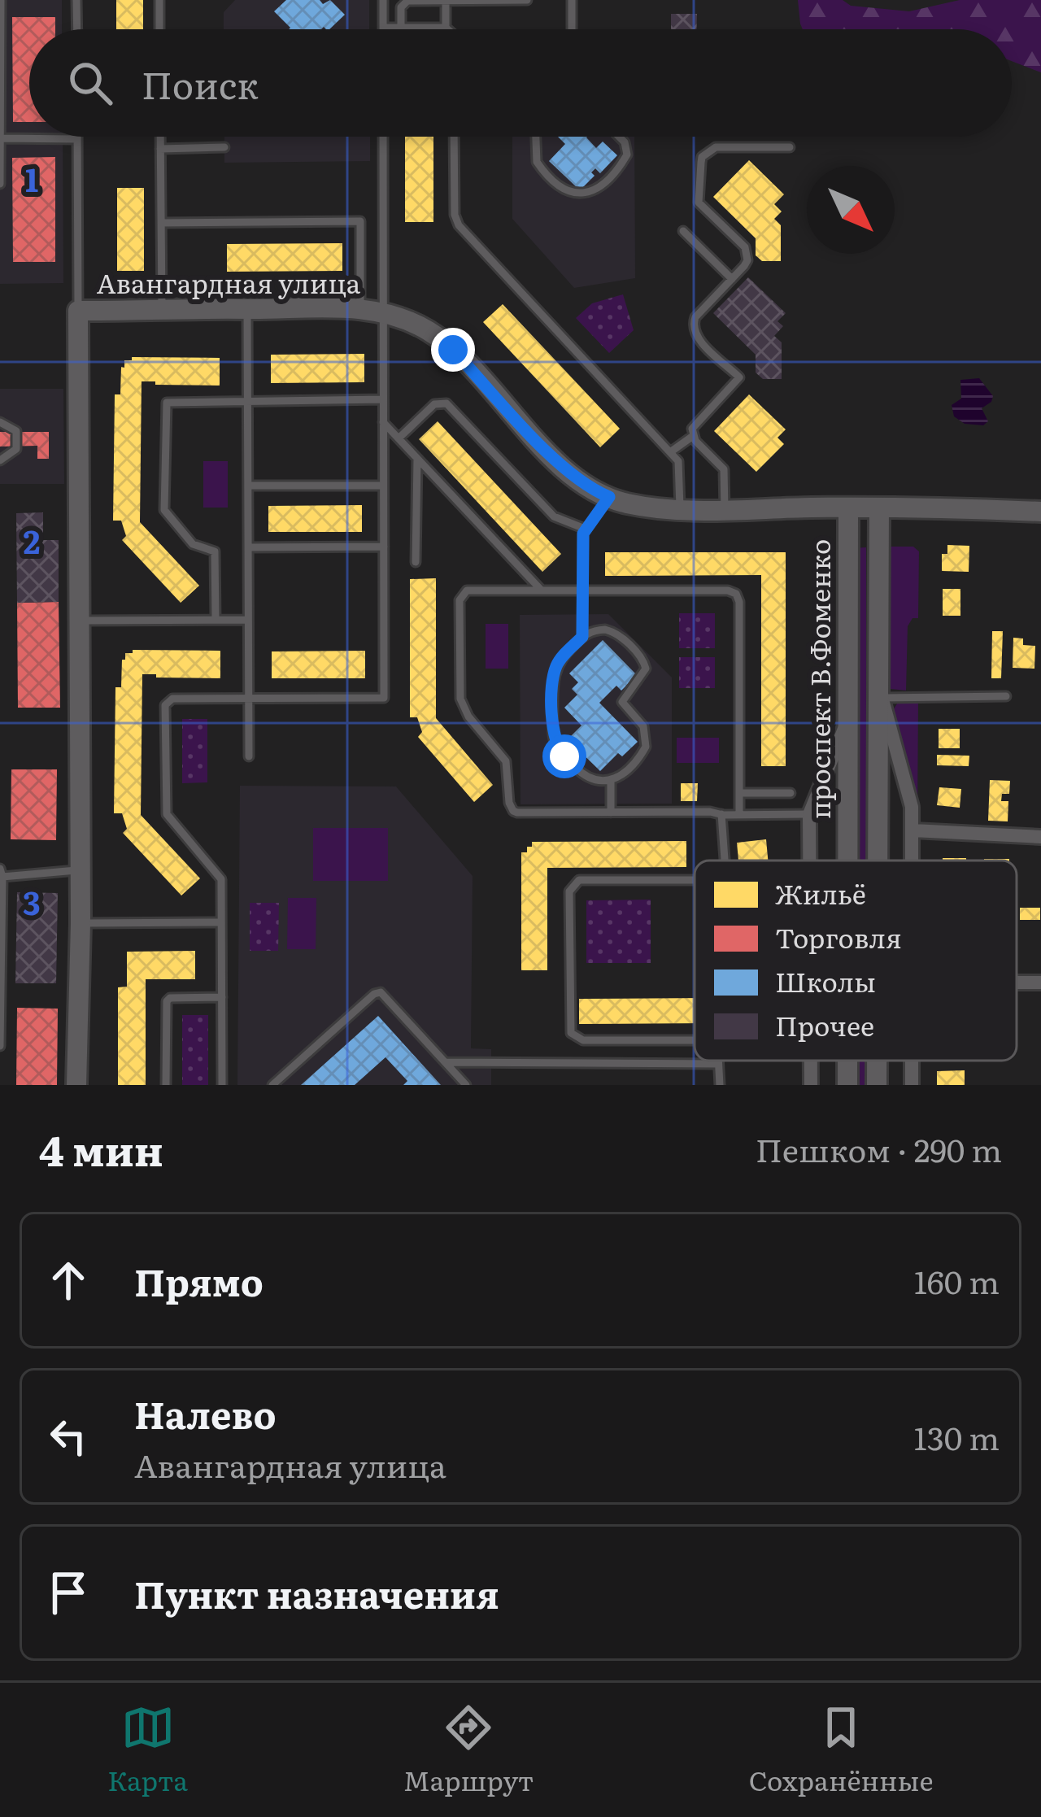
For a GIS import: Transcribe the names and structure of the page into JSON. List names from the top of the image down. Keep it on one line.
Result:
{"streets":{"street":["Авангардная улица","проспект В.Фоменко"]},"crossings":[["Авангардная улица","проспект В.Фоменко"]],"legend":["Жильё","Торговля","Школы","Прочее"],"north":"bottom right","page":{"search":"Поиск","heading":["4 мин","Пешком · 290 m"],"list":[["Прямо","160 m"],["Налево","Авангардная улица","130 m"],"Пункт назначения"],"nav":["Карта","Маршрут","Сохранённые"]},"grid":{"rows":["1","2","3"]}}
